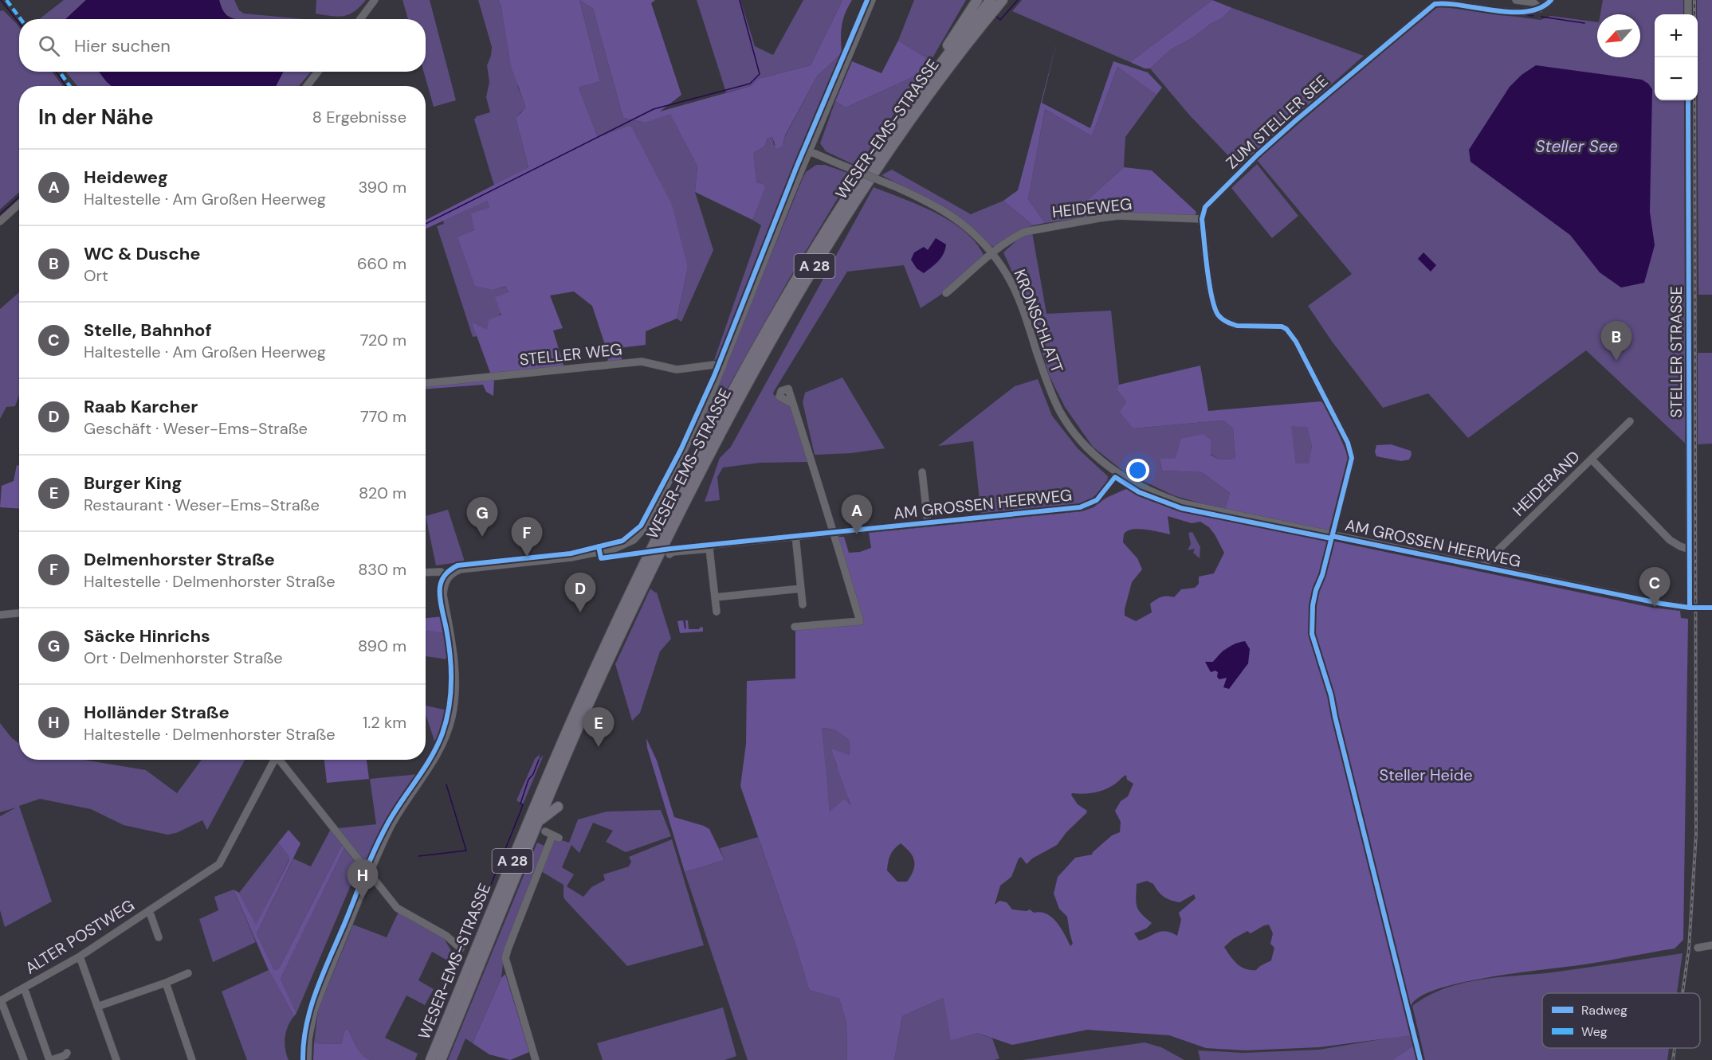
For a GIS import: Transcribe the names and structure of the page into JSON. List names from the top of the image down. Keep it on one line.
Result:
{"streets":{"highway":["WESER-EMS-STRASSE","A 28"],"street":["ZUM STELLER SEE","HEIDEWEG","KRONSCHLATT","STELLER STRASSE","STELLER WEG","HEIDERAND","AM GROSSEN HEERWEG","ALTER POSTWEG"]},"crossings":[["ZUM STELLER SEE","HEIDEWEG"],["HEIDEWEG","KRONSCHLATT"],["KRONSCHLATT","AM GROSSEN HEERWEG"],["STELLER STRASSE","AM GROSSEN HEERWEG"],["HEIDERAND","AM GROSSEN HEERWEG"]],"water":["Steller See"],"parks":["Steller Heide"],"legend":["Radweg","Weg"],"north":"bottom left","page":{"map_buttons":["+","−"],"search":"Hier suchen","heading":["In der Nähe","8 Ergebnisse"],"list":[{"mark":"A","name":"Heideweg","note":"Haltestelle · Am Großen Heerweg","value":"390 m"},{"mark":"B","name":"WC & Dusche","note":"Ort","value":"660 m"},{"mark":"C","name":"Stelle, Bahnhof","note":"Haltestelle · Am Großen Heerweg","value":"720 m"},{"mark":"D","name":"Raab Karcher","note":"Geschäft · Weser-Ems-Straße","value":"770 m"},{"mark":"E","name":"Burger King","note":"Restaurant · Weser-Ems-Straße","value":"820 m"},{"mark":"F","name":"Delmenhorster Straße","note":"Haltestelle · Delmenhorster Straße","value":"830 m"},{"mark":"G","name":"Säcke Hinrichs","note":"Ort · Delmenhorster Straße","value":"890 m"},{"mark":"H","name":"Holländer Straße","note":"Haltestelle · Delmenhorster Straße","value":"1.2 km"}],"pins":["B","A","G","F","C","D","E","H"]}}
